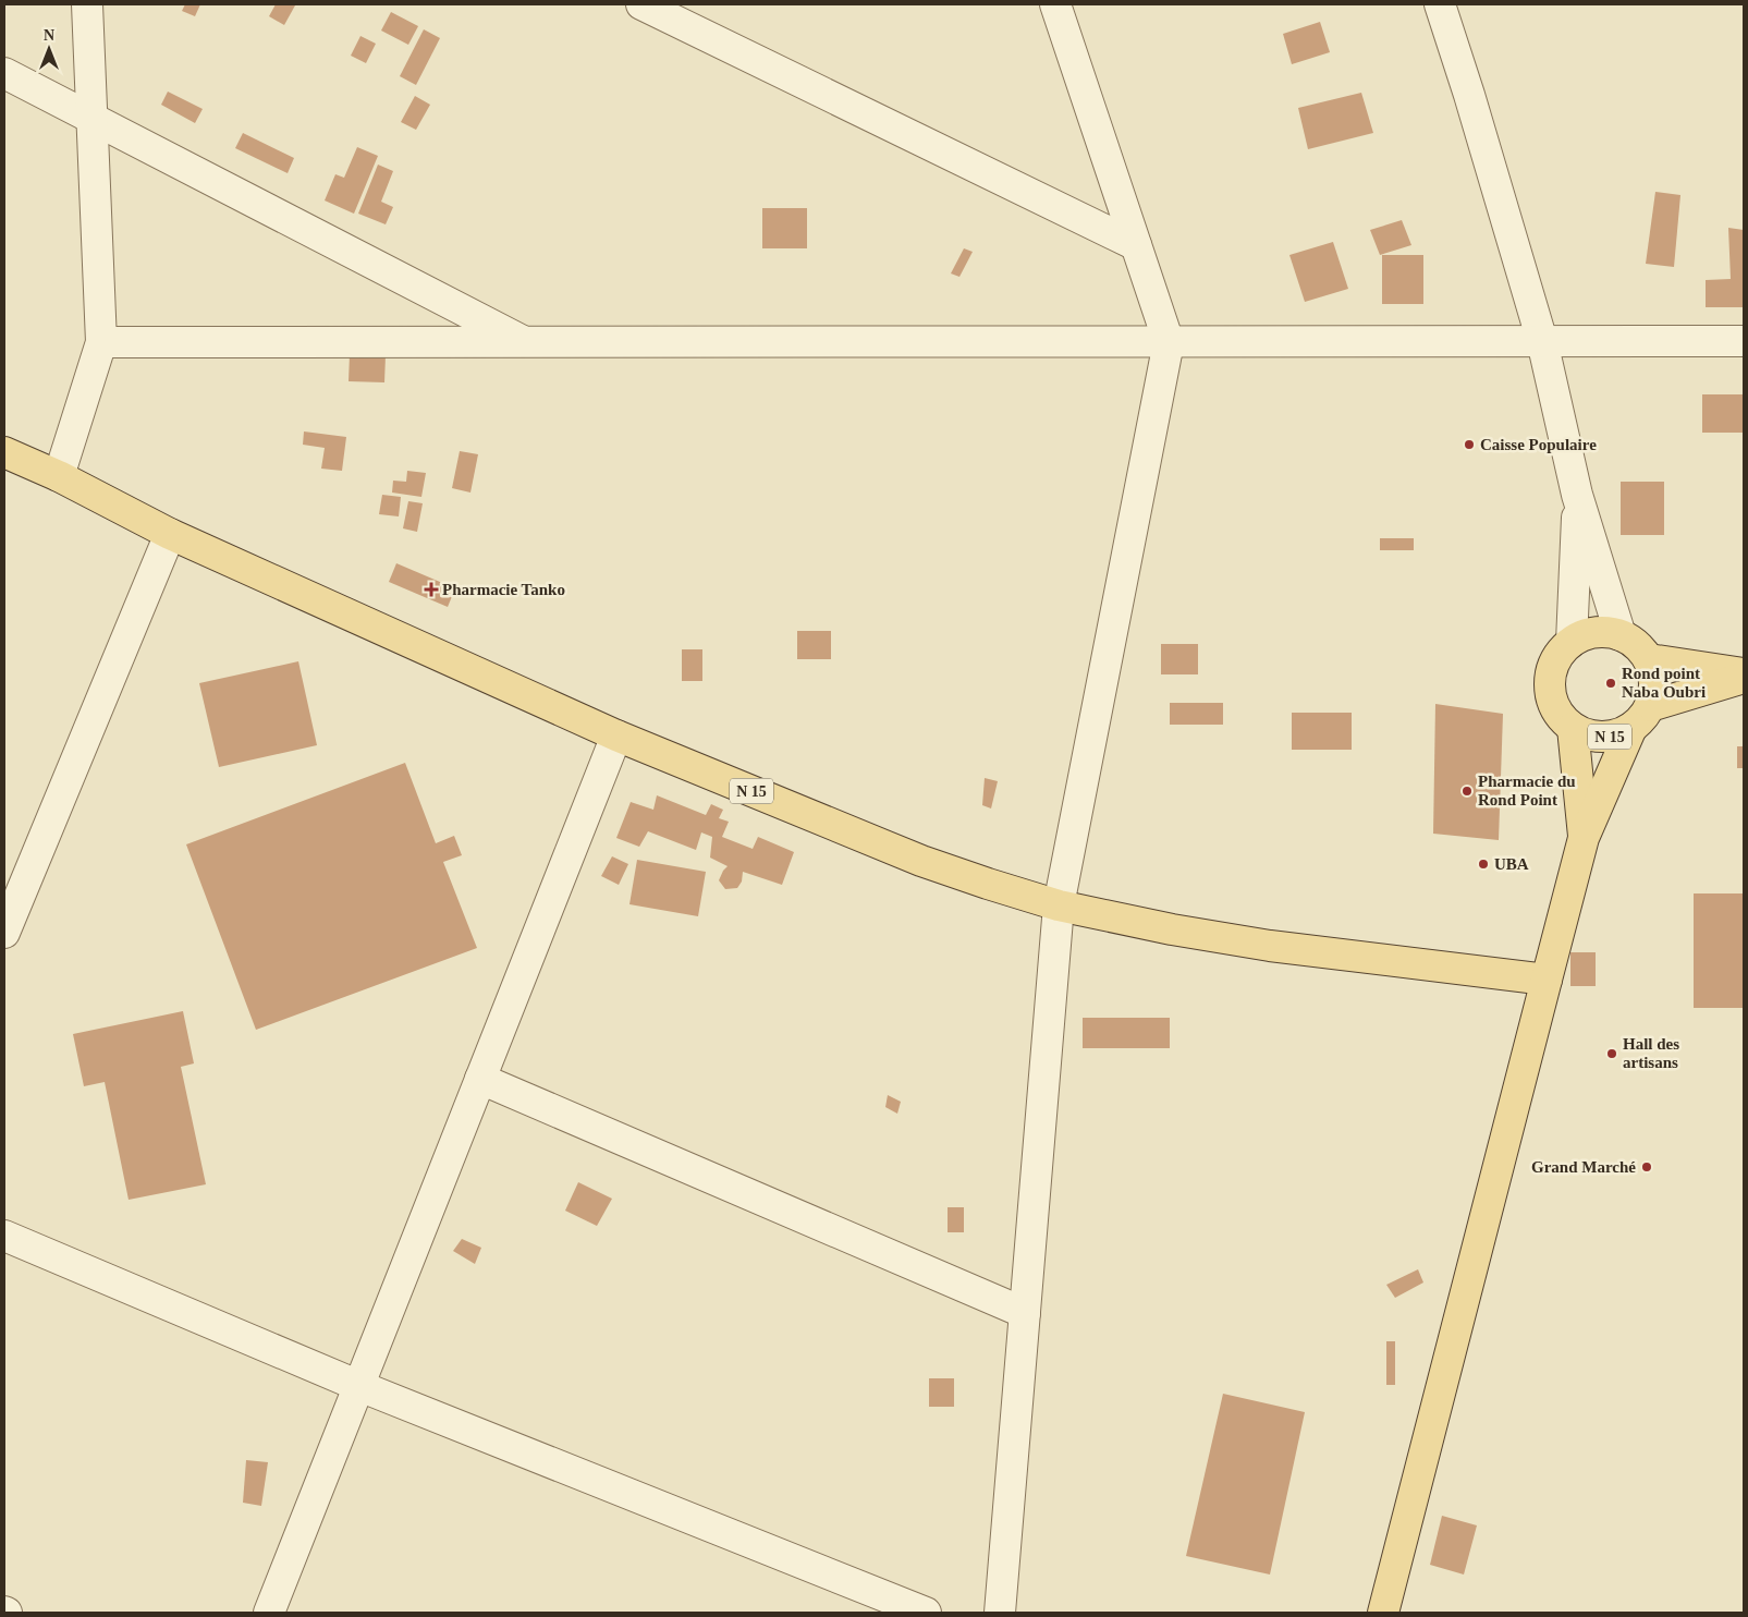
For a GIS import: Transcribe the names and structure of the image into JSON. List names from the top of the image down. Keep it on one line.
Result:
{"streets":{"main road":["N 15"]},"places":{"other":["Caisse Populaire","Rond point Naba Oubri","Pharmacie du Rond Point","UBA","Hall des artisans","Grand Marché"],"health":["Pharmacie Tanko"]},"north":"top"}
